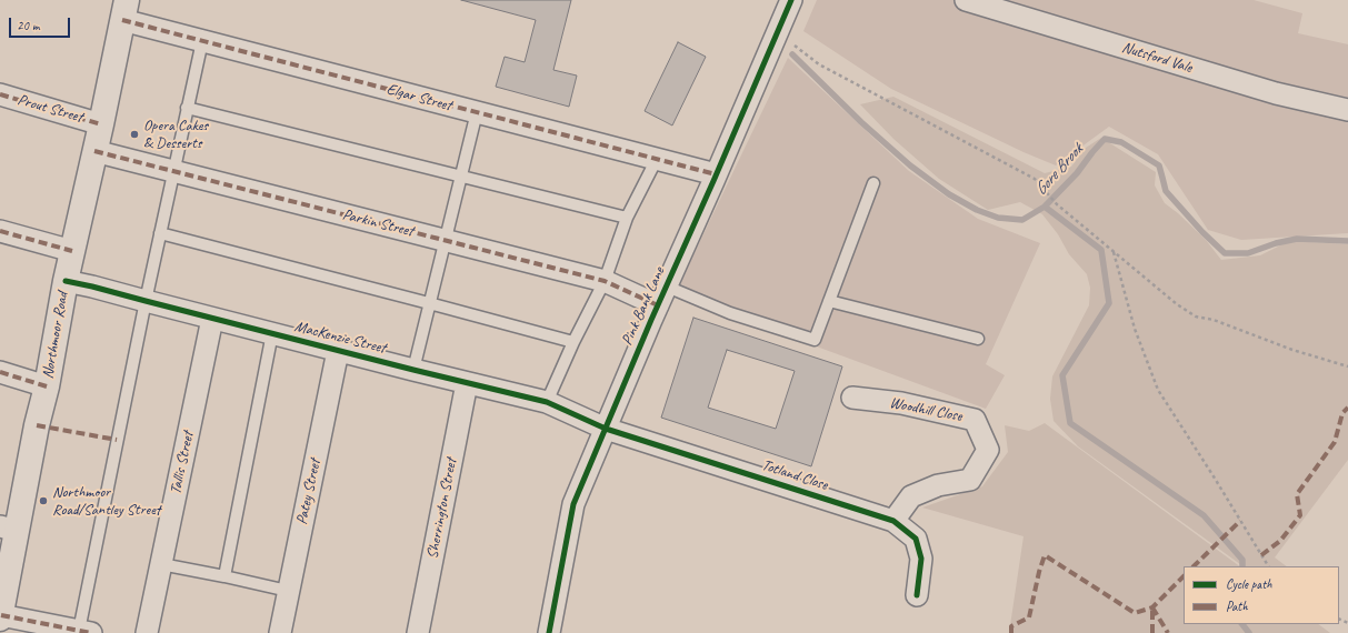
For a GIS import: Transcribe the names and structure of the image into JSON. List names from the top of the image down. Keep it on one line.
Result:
{"streets":{"street":["Nutsford Vale","Elgar Street","Prout Street","Parkin Street","Pink Bank Lane","Northmoor Road","MacKenzie Street","Woodhill Close","Tallis Street","Totland Close","Patey Street","Sherrington Street"]},"crossings":[["Elgar Street","Pink Bank Lane"],["Elgar Street","Northmoor Road"],["Prout Street","Northmoor Road"],["Parkin Street","Pink Bank Lane"],["Parkin Street","Northmoor Road"],["Pink Bank Lane","MacKenzie Street"],["Pink Bank Lane","Totland Close"],["Northmoor Road","MacKenzie Street"],["MacKenzie Street","Tallis Street"],["MacKenzie Street","Totland Close"],["MacKenzie Street","Patey Street"],["MacKenzie Street","Sherrington Street"],["Woodhill Close","Totland Close"]],"water":["Gore Brook"],"places":["Opera Cakes & Desserts","Northmoor Road/Santley Street"],"legend":["Cycle path","Path"],"scale_bar":"20 m"}
